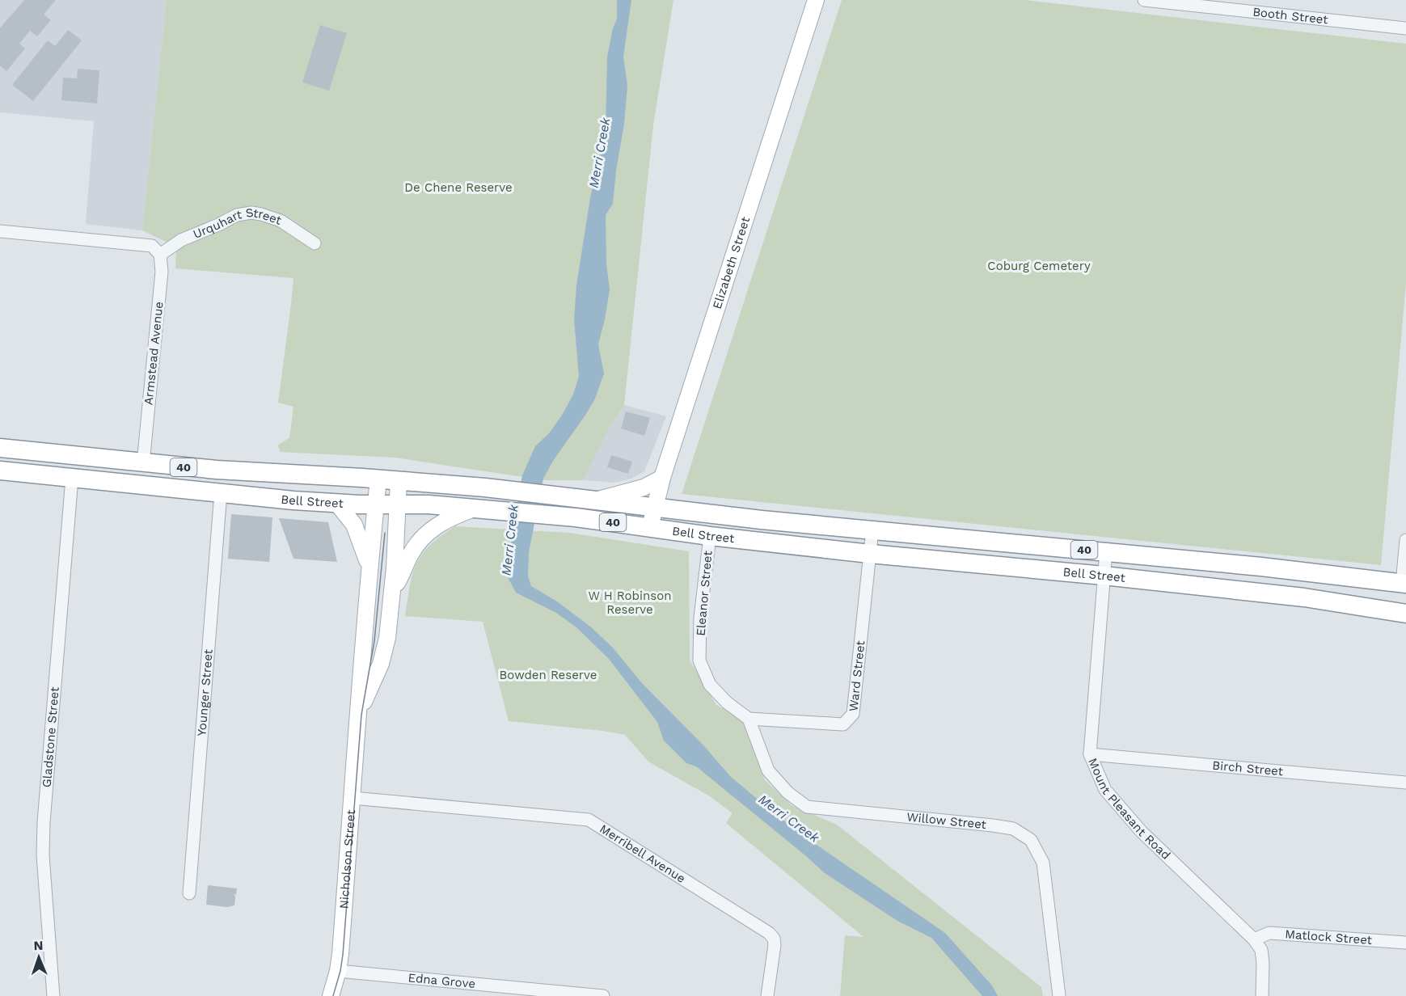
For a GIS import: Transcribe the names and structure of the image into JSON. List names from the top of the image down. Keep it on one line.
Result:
{"streets":{"highway":["40","Bell Street"],"main road":["Elizabeth Street","Nicholson Street"],"street":["Booth Street","Urquhart Street","Armstead Avenue","Eleanor Street","Ward Street","Younger Street","Gladstone Street","Birch Street","Mount Pleasant Road","Willow Street","Merribell Avenue","Matlock Street","Edna Grove"]},"crossings":[["Urquhart Street","Armstead Avenue"],["Elizabeth Street","Bell Street"],["Armstead Avenue","Bell Street"],["Bell Street","Eleanor Street"],["Bell Street","Ward Street"],["Bell Street","Younger Street"],["Bell Street","Gladstone Street"],["Bell Street","Mount Pleasant Road"],["Bell Street","Nicholson Street"],["Eleanor Street","Ward Street"],["Eleanor Street","Willow Street"],["Ward Street","Willow Street"],["Birch Street","Mount Pleasant Road"],["Mount Pleasant Road","Matlock Street"],["Merribell Avenue","Nicholson Street"],["Nicholson Street","Edna Grove"]],"water":["Merri Creek"],"parks":["De Chene Reserve","Coburg Cemetery","W H Robinson Reserve","Bowden Reserve"],"north":"top"}
